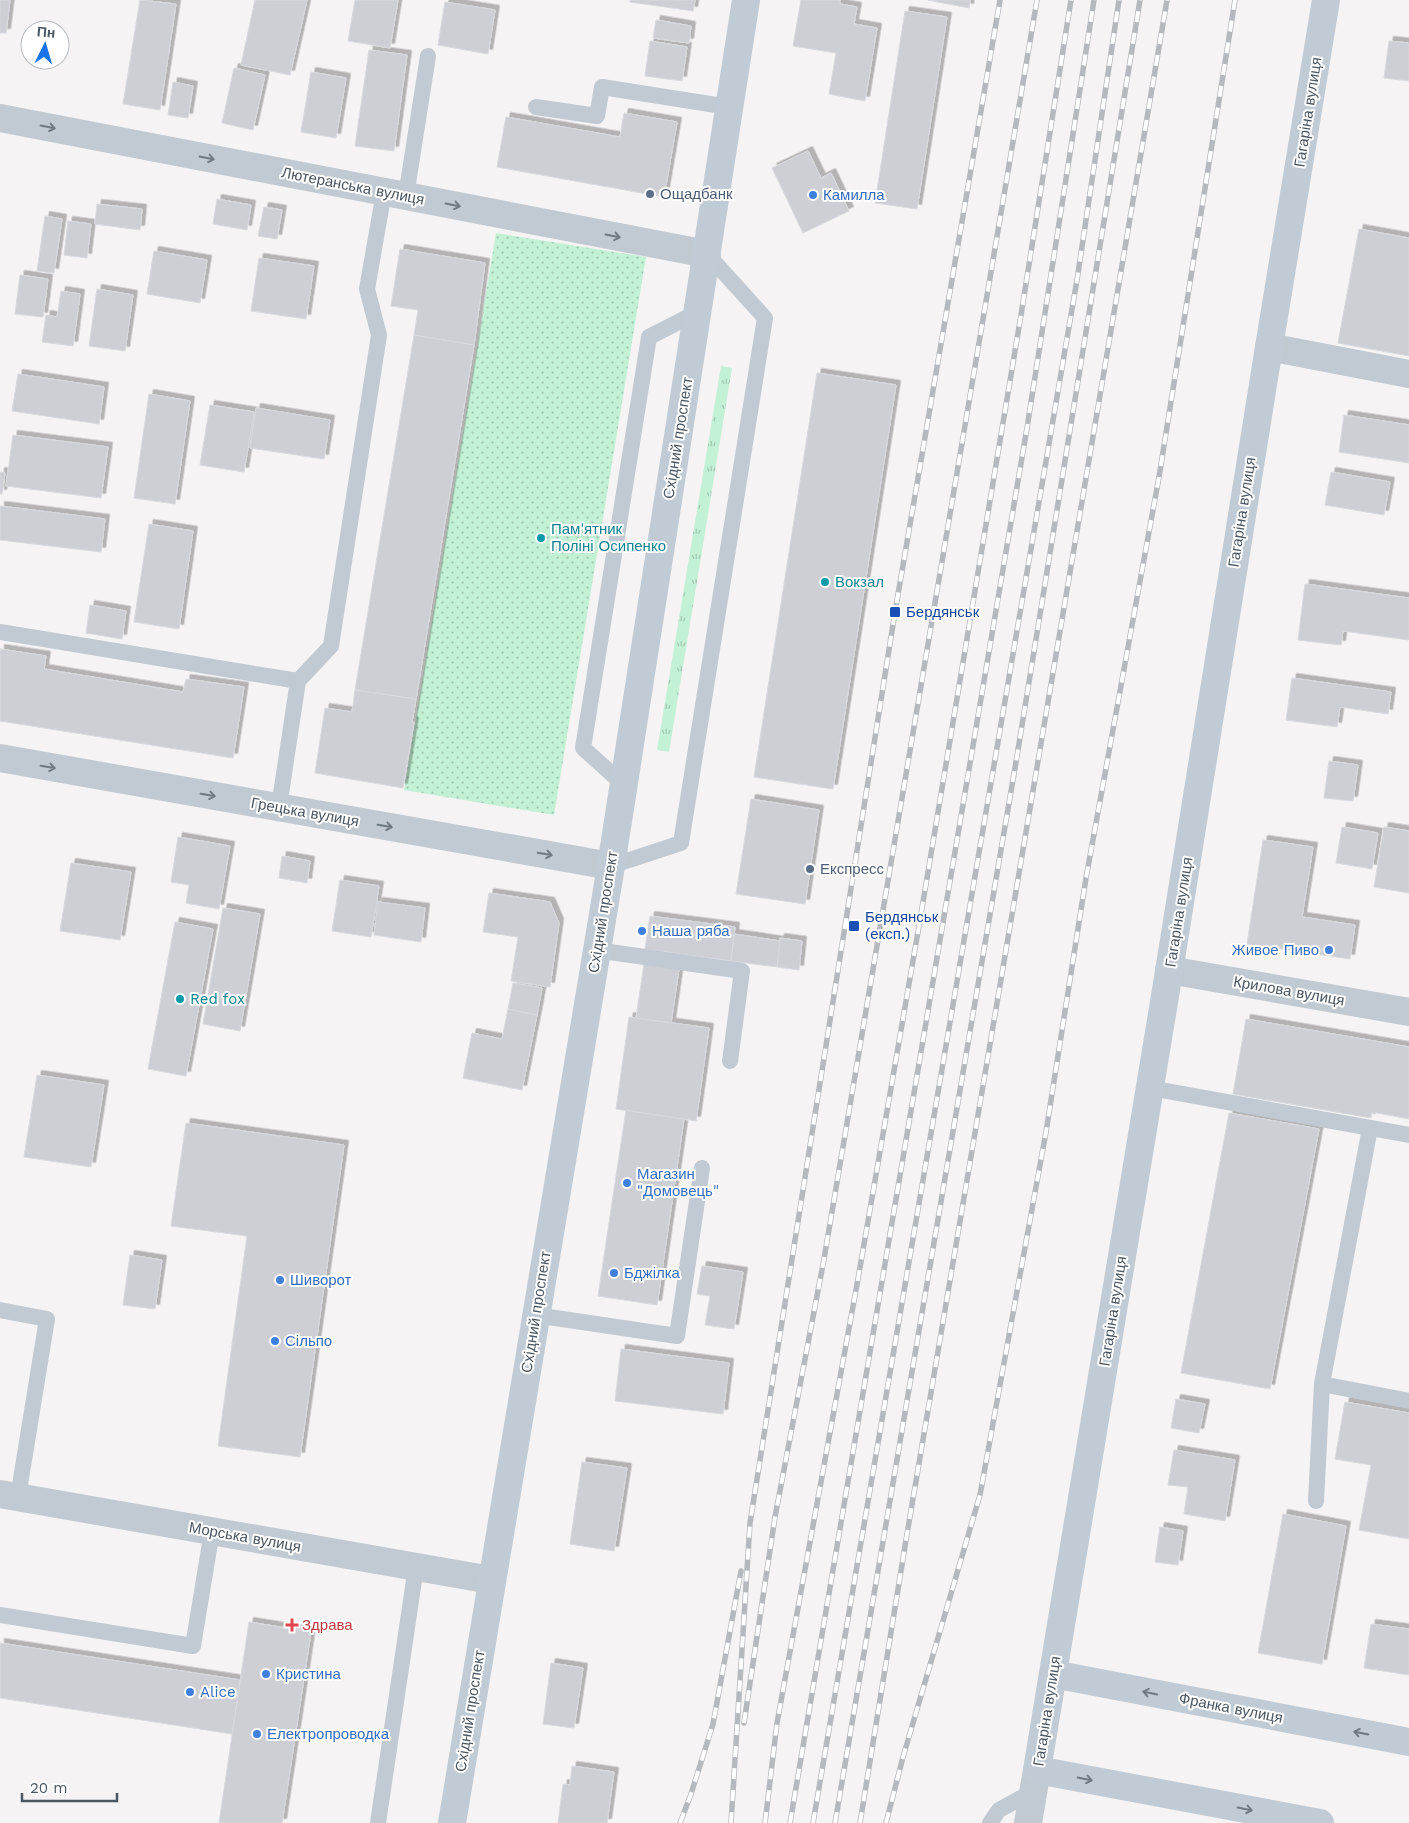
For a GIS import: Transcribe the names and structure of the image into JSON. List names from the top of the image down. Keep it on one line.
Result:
{"streets":{"street":["Гагаріна вулиця","Лютеранська вулиця","Східний проспект","Грецька вулиця","Крилова вулиця","Морська вулиця","Франка вулиця"]},"crossings":[["Гагаріна вулиця","Крилова вулиця"],["Гагаріна вулиця","Франка вулиця"],["Лютеранська вулиця","Східний проспект"],["Східний проспект","Грецька вулиця"],["Східний проспект","Морська вулиця"]],"one_way":["Лютеранська вулиця","Грецька вулиця"],"places":{"other":["Ощадбанк","Камилла","Пам'ятник Поліні Осипенко","Вокзал","Експресс","Наша ряба","Живое Пиво","Red fox","Магазин \"Домовець\"","Бджілка","Шиворот","Сільпо","Кристина","Alice","Електропроводка"],"transit":["Бердянськ","Бердянськ (експ.)"],"health":["Здрава"]},"scale_bar":"20 m","north":"top"}
